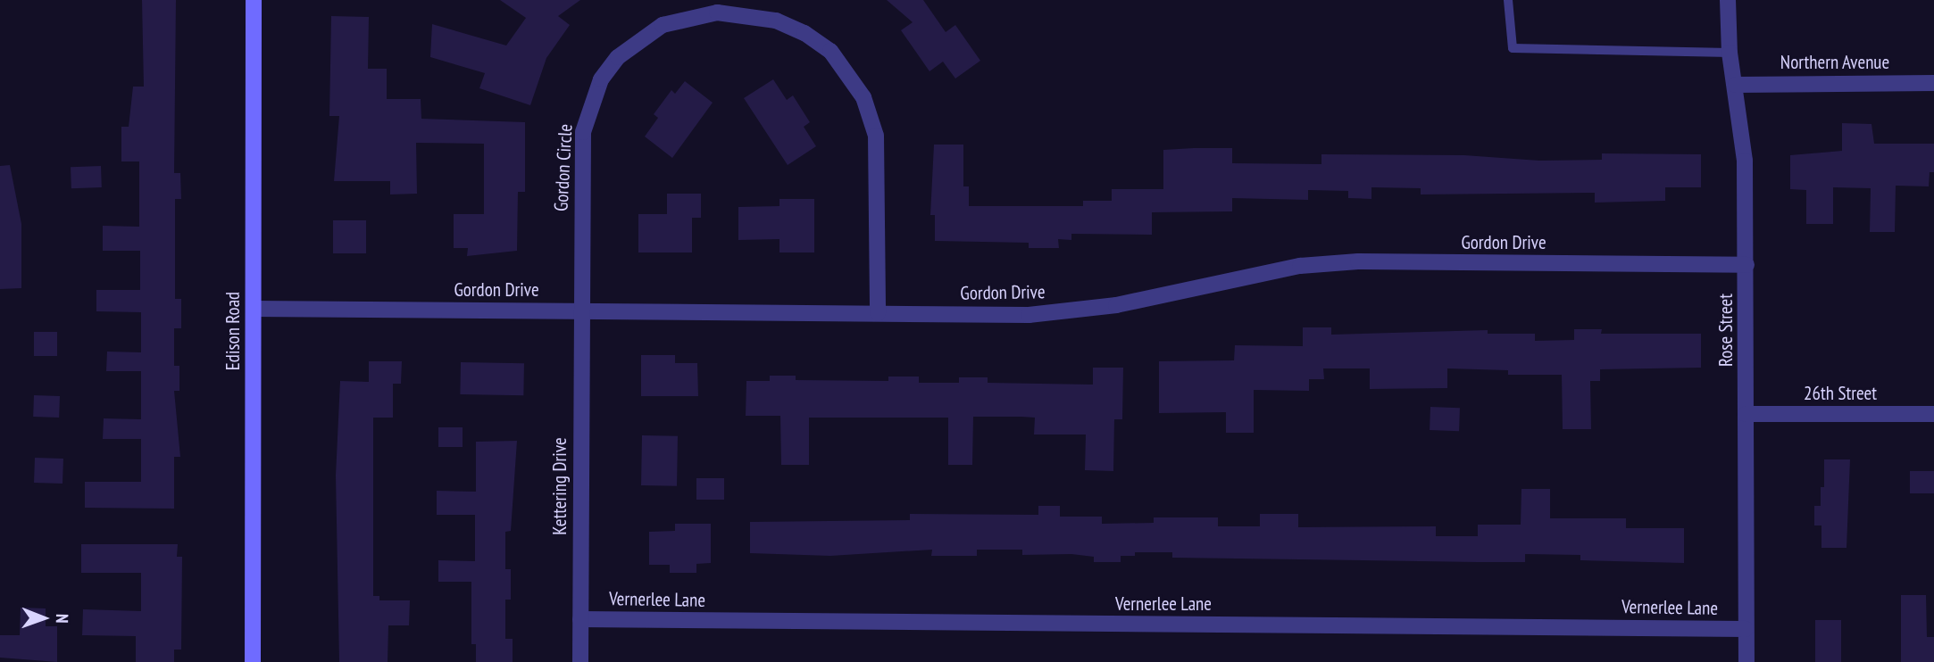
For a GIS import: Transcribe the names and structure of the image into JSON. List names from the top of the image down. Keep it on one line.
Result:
{"streets":{"main road":["Edison Road"],"street":["Northern Avenue","Gordon Circle","Gordon Drive","Rose Street","26th Street","Kettering Drive","Vernerlee Lane"]},"crossings":[["Northern Avenue","Rose Street"],["Gordon Circle","Gordon Drive"],["Gordon Circle","Kettering Drive"],["Gordon Drive","Rose Street"],["Gordon Drive","Edison Road"],["Gordon Drive","Kettering Drive"],["Rose Street","26th Street"],["Rose Street","Vernerlee Lane"],["Kettering Drive","Vernerlee Lane"]],"north":"right"}
